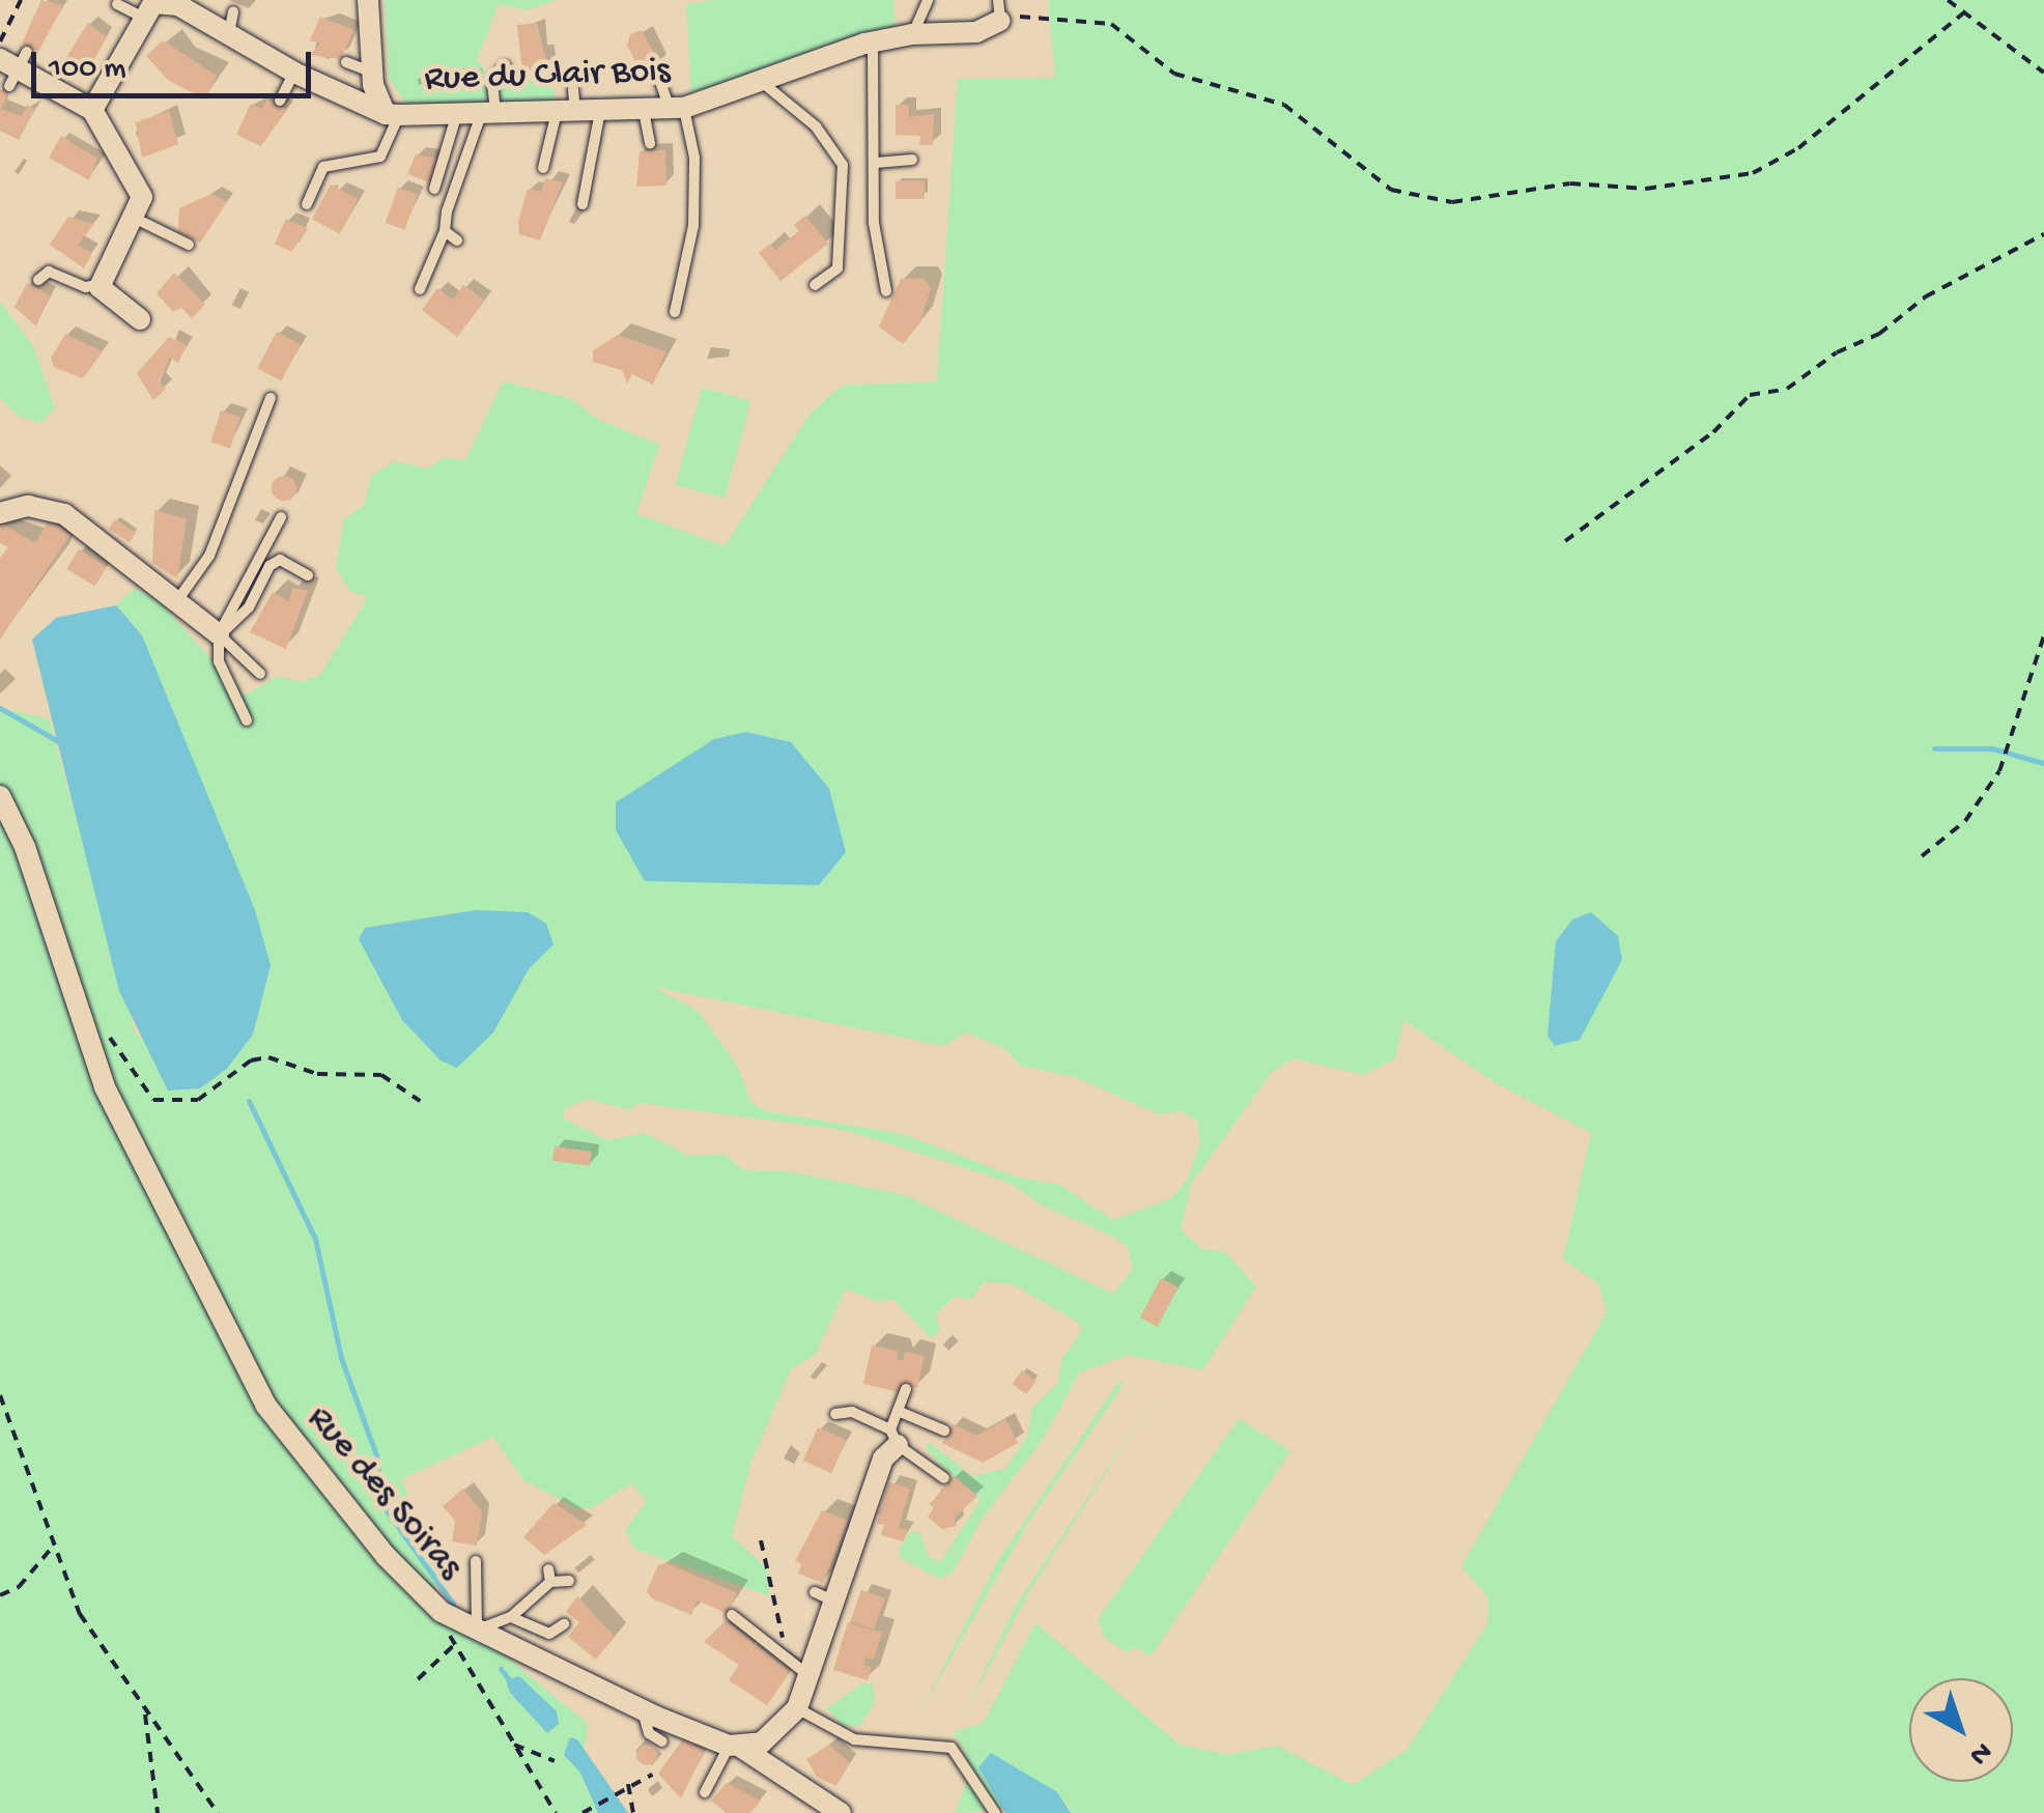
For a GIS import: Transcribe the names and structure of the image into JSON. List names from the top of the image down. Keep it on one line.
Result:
{"streets":{"street":["Rue du Clair Bois","Rue des Soiras"]},"scale_bar":"100 m","north":"bottom right"}
